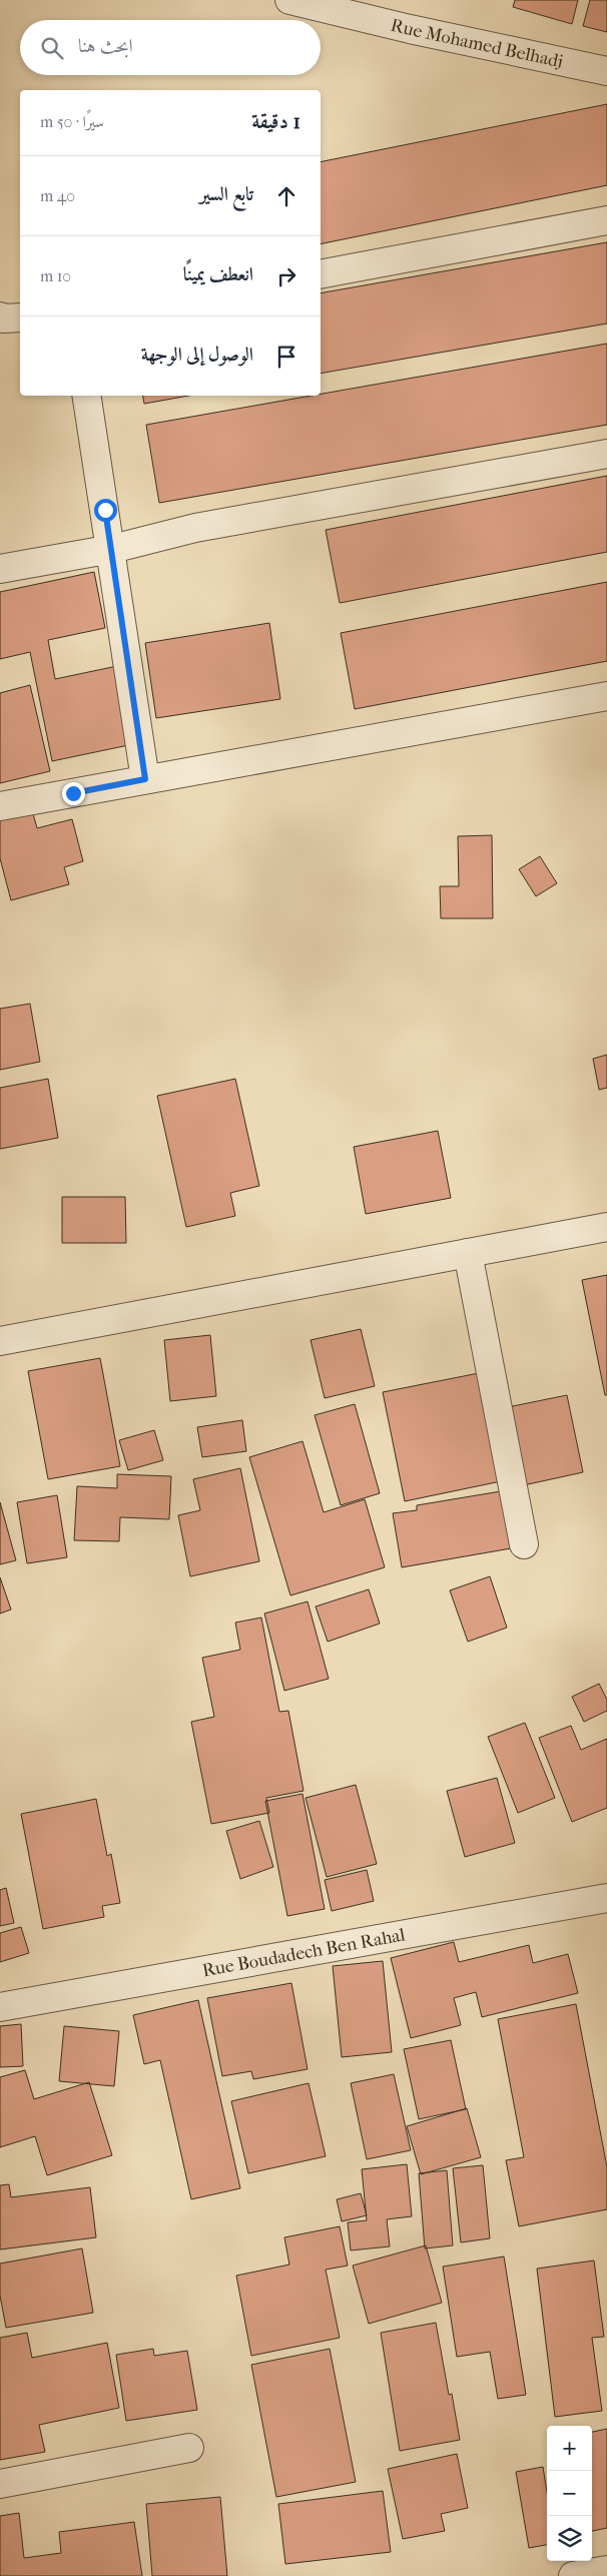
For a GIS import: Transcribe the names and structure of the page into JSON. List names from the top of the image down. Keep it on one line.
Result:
{"streets":{"street":["Rue Mohamed Belhadj","Rue Boudadech Ben Rahal"]},"page":{"search":"ابحث هنا","heading":["1 دقيقة","سيرًا · 50 m"],"list":[["تابع السير","40 m"],["انعطف يمينًا","10 m"],"الوصول إلى الوجهة"],"map_buttons":["+","−"]}}
